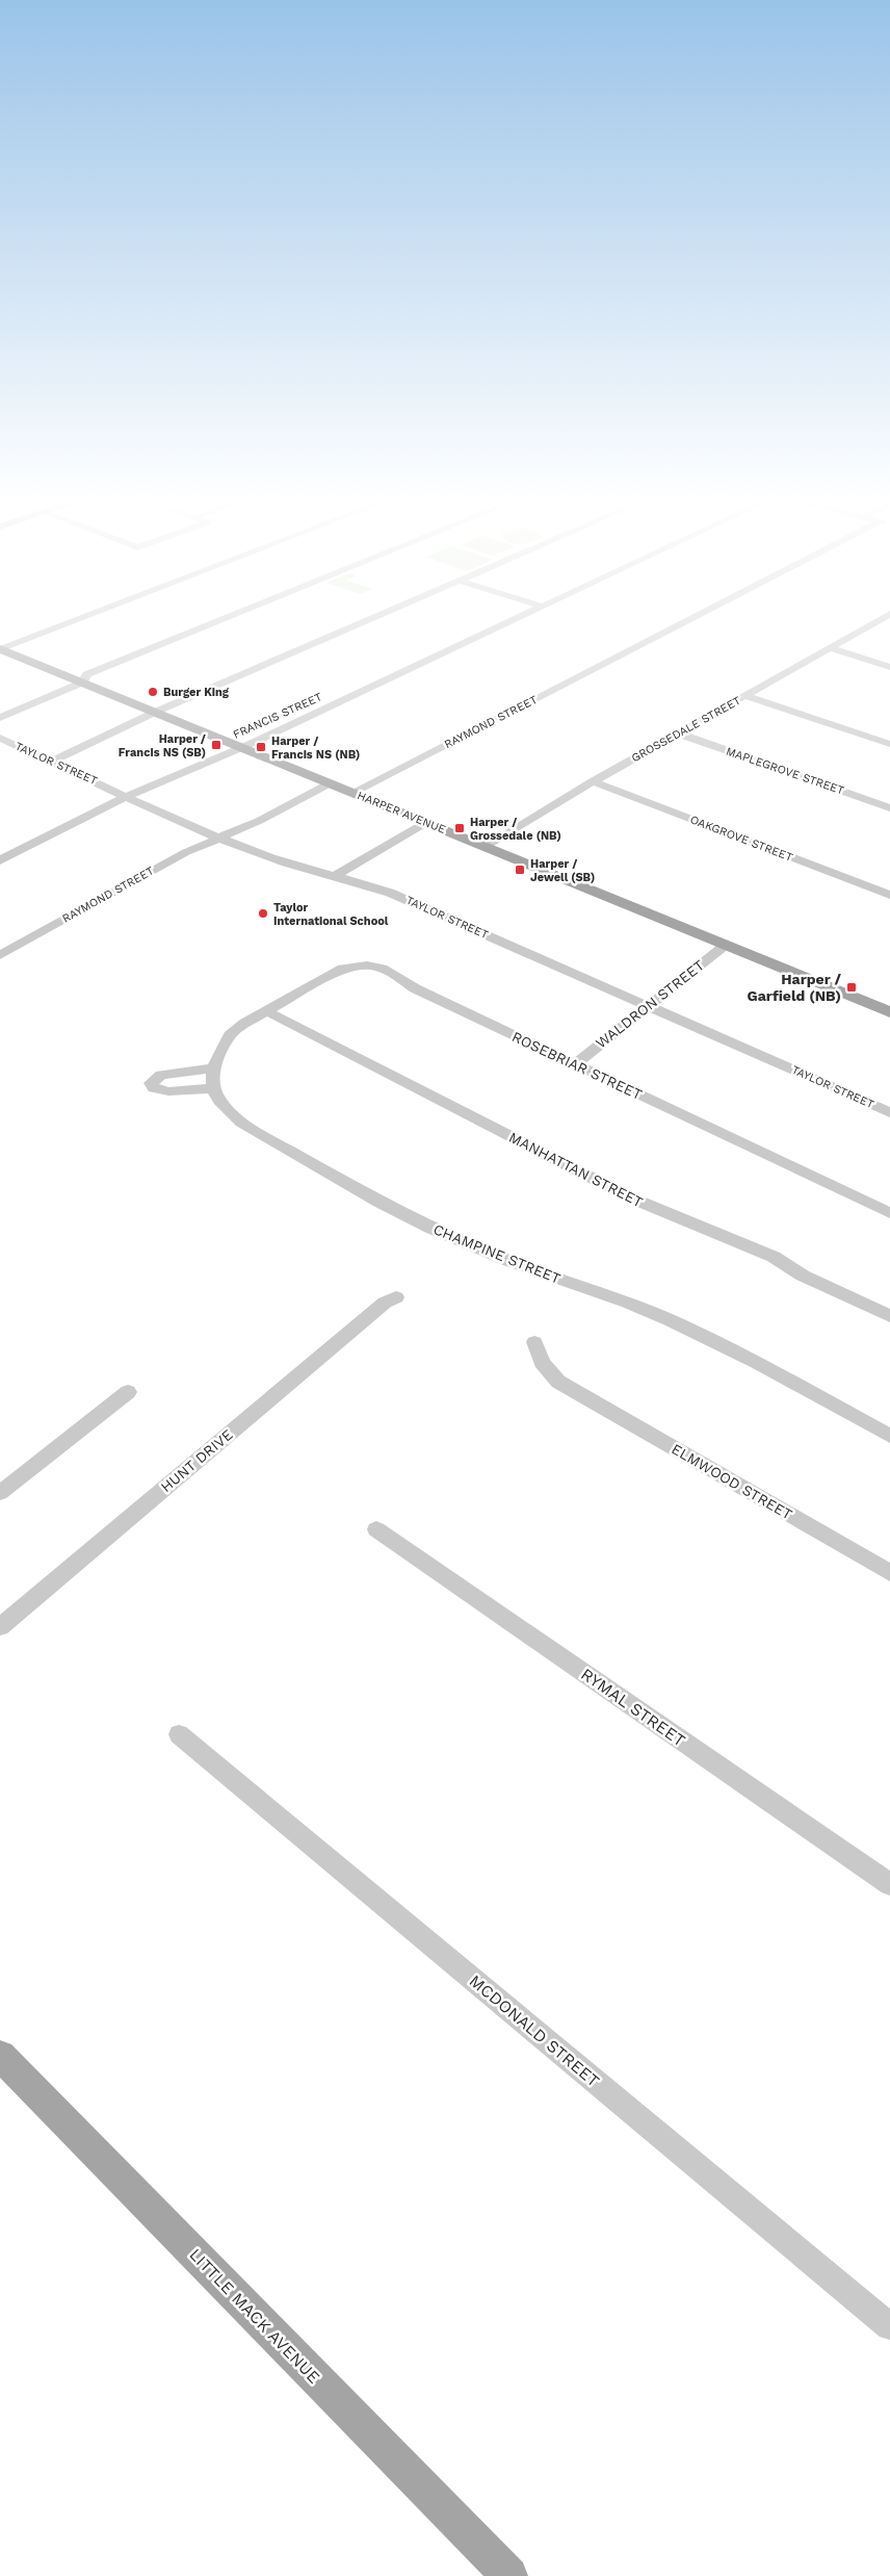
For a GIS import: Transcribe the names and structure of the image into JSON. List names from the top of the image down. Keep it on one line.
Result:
{"streets":{"main road":["HARPER AVENUE","LITTLE MACK AVENUE"],"street":["FRANCIS STREET","RAYMOND STREET","GROSSEDALE STREET","TAYLOR STREET","MAPLEGROVE STREET","OAKGROVE STREET","WALDRON STREET","ROSEBRIAR STREET","MANHATTAN STREET","CHAMPINE STREET","HUNT DRIVE","ELMWOOD STREET","RYMAL STREET","MCDONALD STREET"]},"crossings":[["FRANCIS STREET","TAYLOR STREET"],["FRANCIS STREET","HARPER AVENUE"],["RAYMOND STREET","TAYLOR STREET"],["RAYMOND STREET","HARPER AVENUE"],["GROSSEDALE STREET","MAPLEGROVE STREET"],["GROSSEDALE STREET","HARPER AVENUE"],["GROSSEDALE STREET","OAKGROVE STREET"],["TAYLOR STREET","WALDRON STREET"],["HARPER AVENUE","WALDRON STREET"],["WALDRON STREET","ROSEBRIAR STREET"],["ROSEBRIAR STREET","MANHATTAN STREET"]],"places":{"other":["Burger King","Taylor International School"],"transit":["Harper / Francis NS (SB)","Harper / Francis NS (NB)","Harper / Grossedale (NB)","Harper / Jewell (SB)","Harper / Garfield (NB)"]}}
